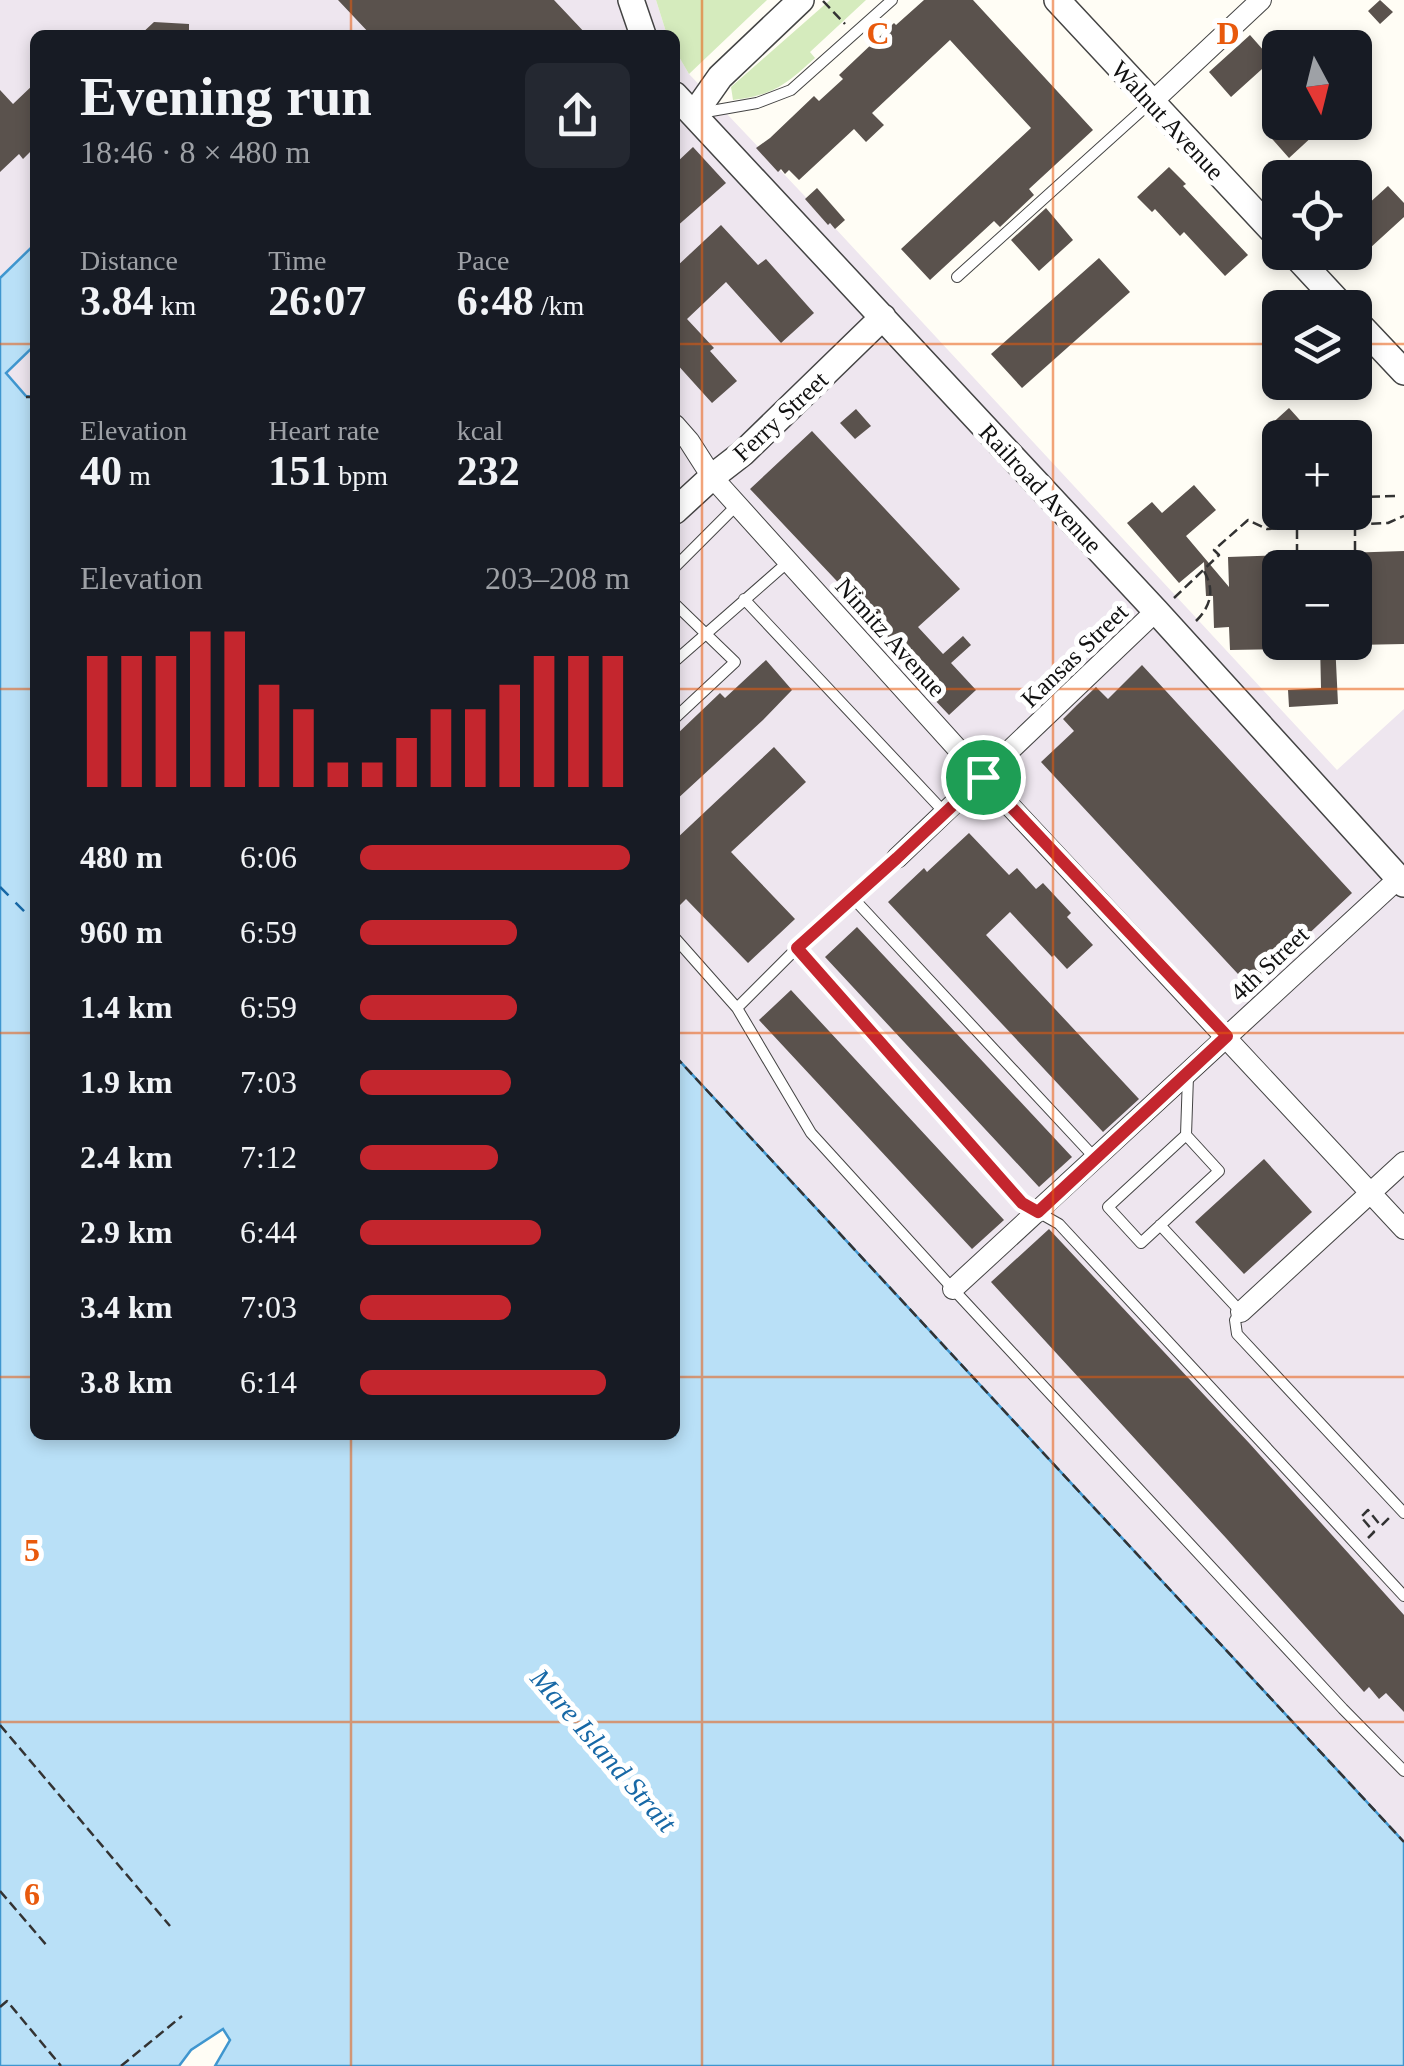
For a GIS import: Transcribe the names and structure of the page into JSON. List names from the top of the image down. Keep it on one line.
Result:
{"streets":{"street":["Walnut Avenue","Ferry Street","Railroad Avenue","Nimitz Avenue","Kansas Street","4th Street"]},"crossings":[["Ferry Street","Railroad Avenue"],["Ferry Street","Nimitz Avenue"],["Railroad Avenue","Kansas Street"],["Railroad Avenue","4th Street"],["Nimitz Avenue","Kansas Street"],["Nimitz Avenue","4th Street"]],"water":["Mare Island Strait"],"north":"bottom","page":{"map_buttons":["+","−"],"heading":["Evening run","18:46 · 8 × 480 m"],"stats":[["Distance","3.84 km"],["Time","26:07"],["Pace","6:48 /km"],["Elevation","40 m"],["Heart rate","151 bpm"],["kcal","232"]],"chart":["Elevation","203–208 m"],"list":[{"name":"480 m","note":"6:06"},{"name":"960 m","note":"6:59"},{"name":"1.4 km","note":"6:59"},{"name":"1.9 km","note":"7:03"},{"name":"2.4 km","note":"7:12"},{"name":"2.9 km","note":"6:44"},{"name":"3.4 km","note":"7:03"},{"name":"3.8 km","note":"6:14"}]},"grid":{"columns":["C","D"],"rows":["5","6"]}}
